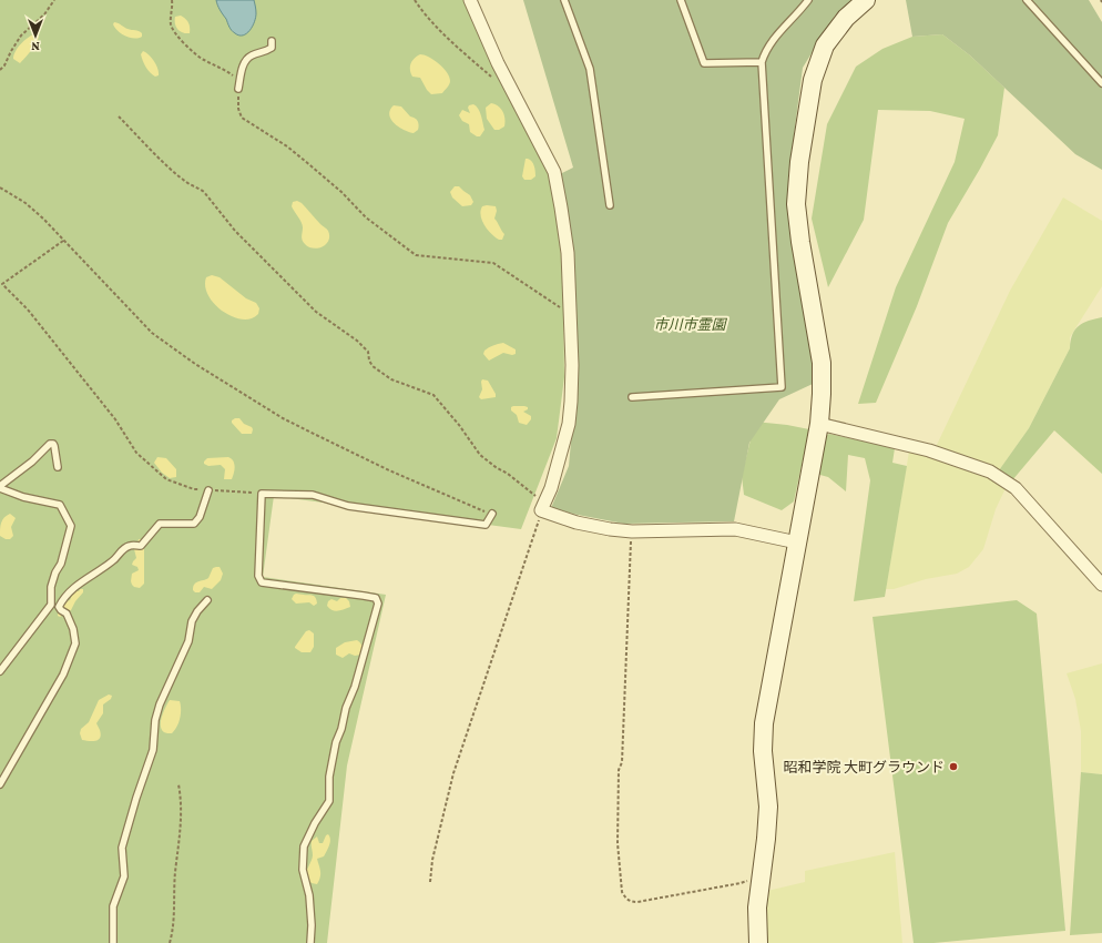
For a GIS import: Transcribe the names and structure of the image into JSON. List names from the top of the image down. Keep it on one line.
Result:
{"parks":["市川市霊園"],"places":["昭和学院 大町グラウンド"],"north":"bottom"}
